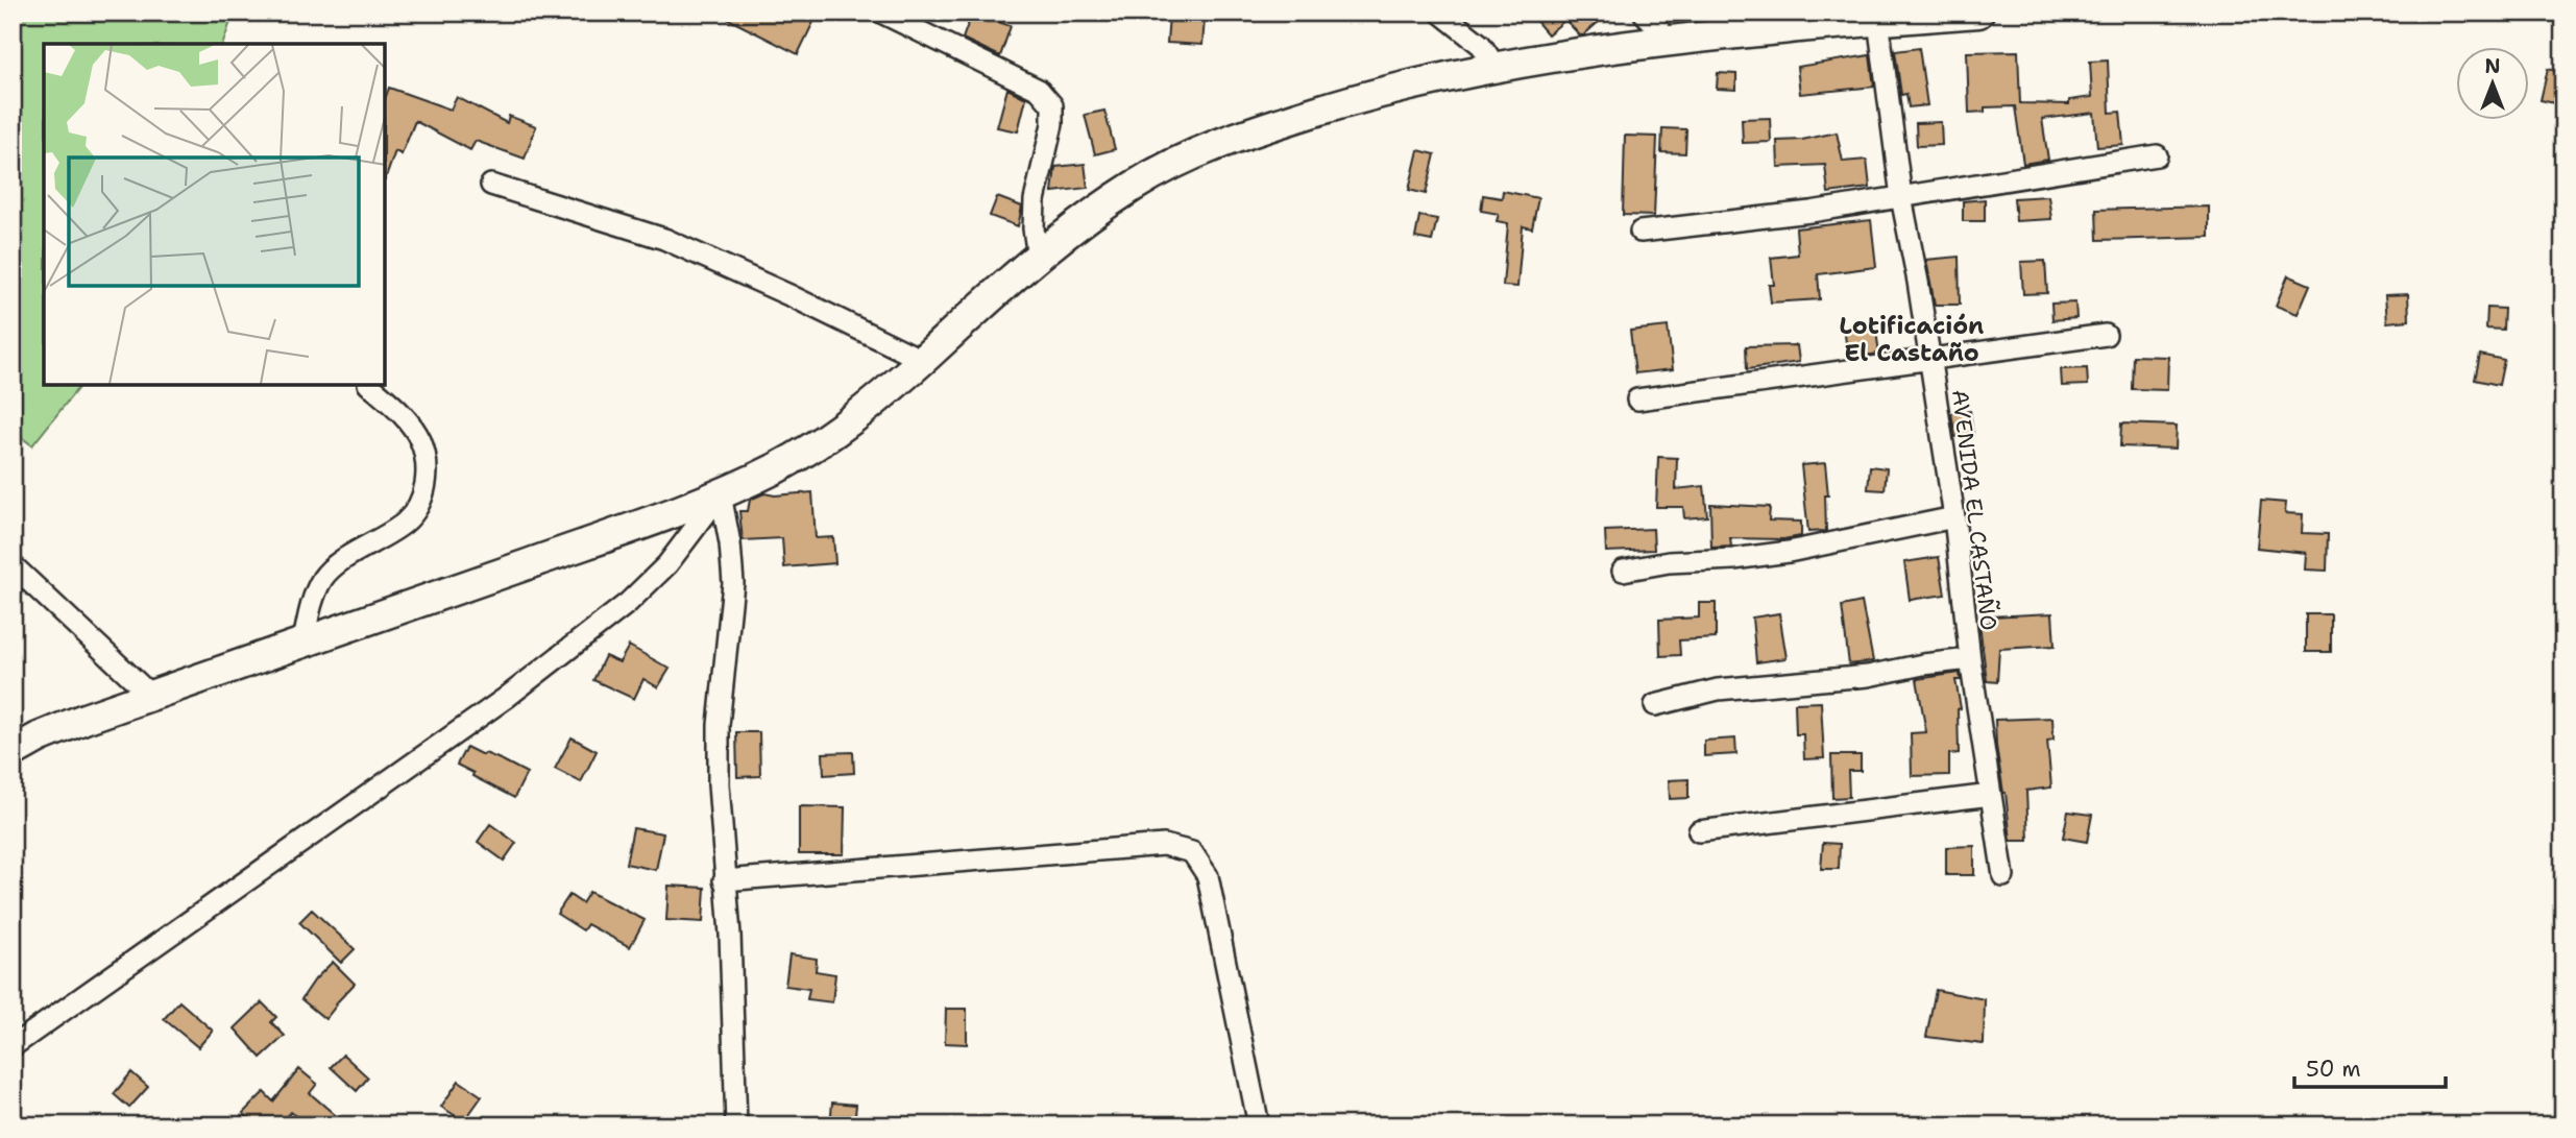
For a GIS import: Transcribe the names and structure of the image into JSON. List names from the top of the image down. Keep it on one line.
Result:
{"streets":{"street":["AVENIDA EL CASTAÑO"]},"districts":["Lotificación El Castaño"],"scale_bar":"50 m","north":"top"}
